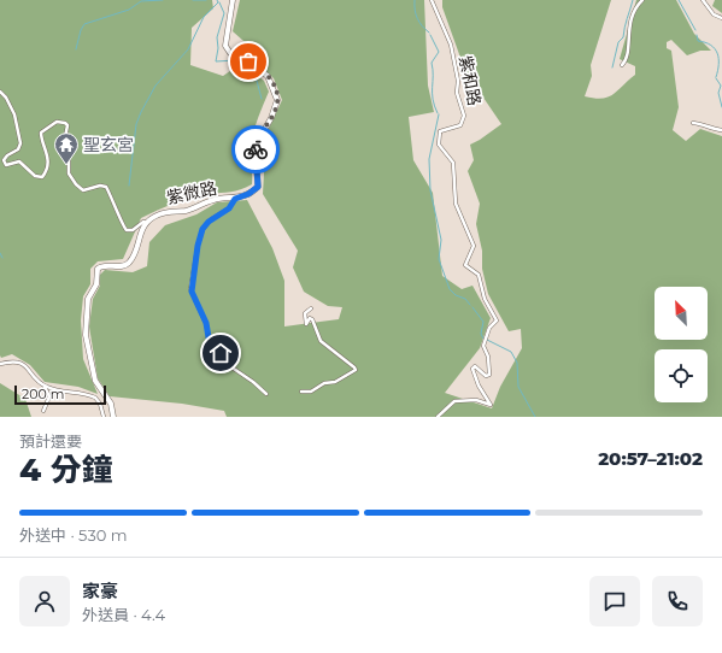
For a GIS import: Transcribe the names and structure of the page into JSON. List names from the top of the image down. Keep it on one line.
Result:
{"streets":{"street":["紫和路","紫微路"]},"places":{"temple":["聖玄宮"]},"scale_bar":"200 m","north":"top left","page":{"scale":"200 m","heading":["4 分鐘","預計還要","20:57–21:02"],"panel":["家豪","外送員 · 4.4"],"bar":"外送中 · 530 m"}}
